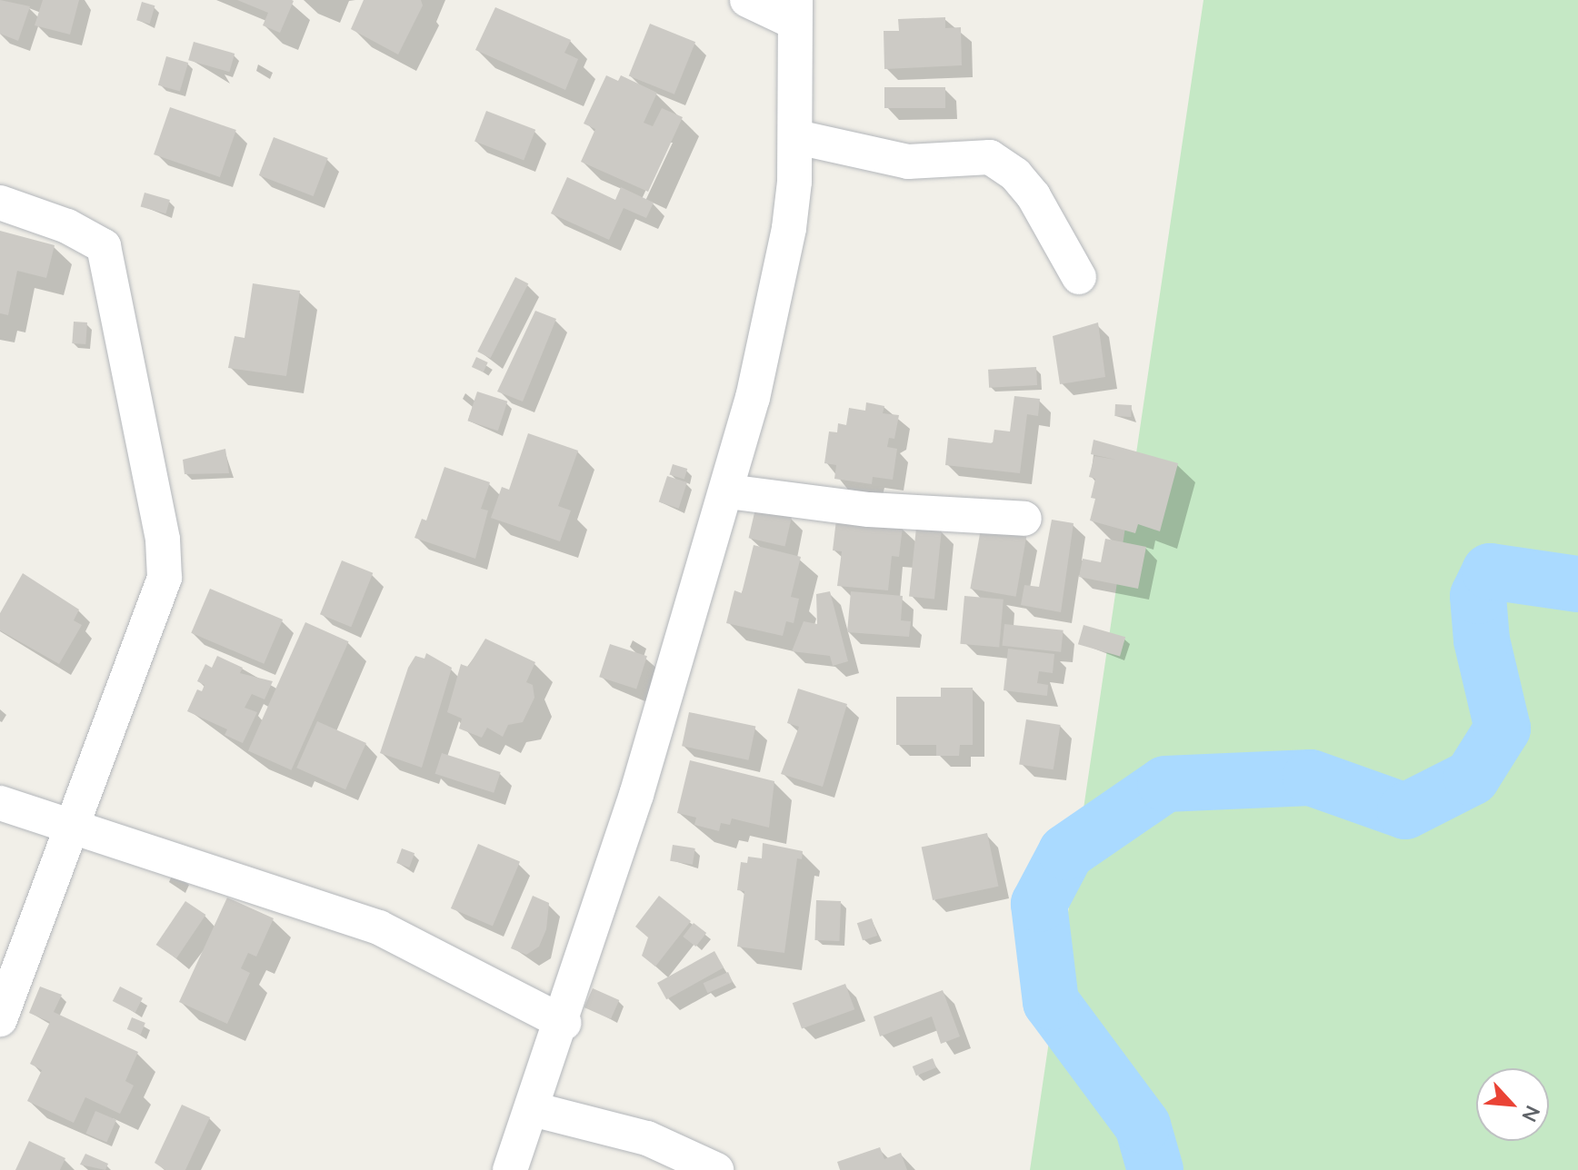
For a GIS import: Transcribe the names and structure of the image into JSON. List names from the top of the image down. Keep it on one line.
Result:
{"north":"bottom right"}
